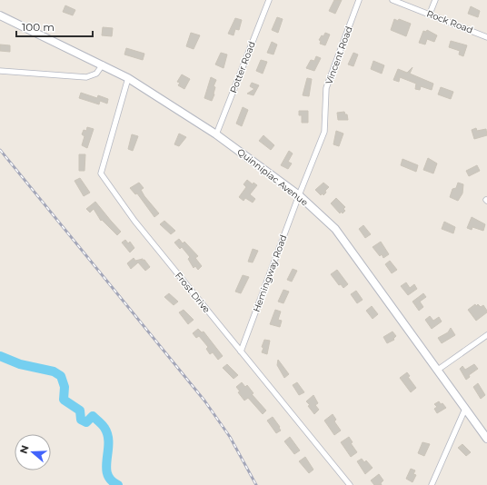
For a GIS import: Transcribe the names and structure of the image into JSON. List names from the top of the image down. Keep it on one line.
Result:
{"streets":{"main road":["Quinnipiac Avenue"],"street":["Rock Road","Vincent Road","Potter Road","Hemingway Road","Frost Drive"]},"crossings":[["Vincent Road","Quinnipiac Avenue"],["Vincent Road","Hemingway Road"],["Potter Road","Quinnipiac Avenue"],["Quinnipiac Avenue","Hemingway Road"],["Quinnipiac Avenue","Frost Drive"],["Hemingway Road","Frost Drive"]],"scale_bar":"100 m","north":"left"}
